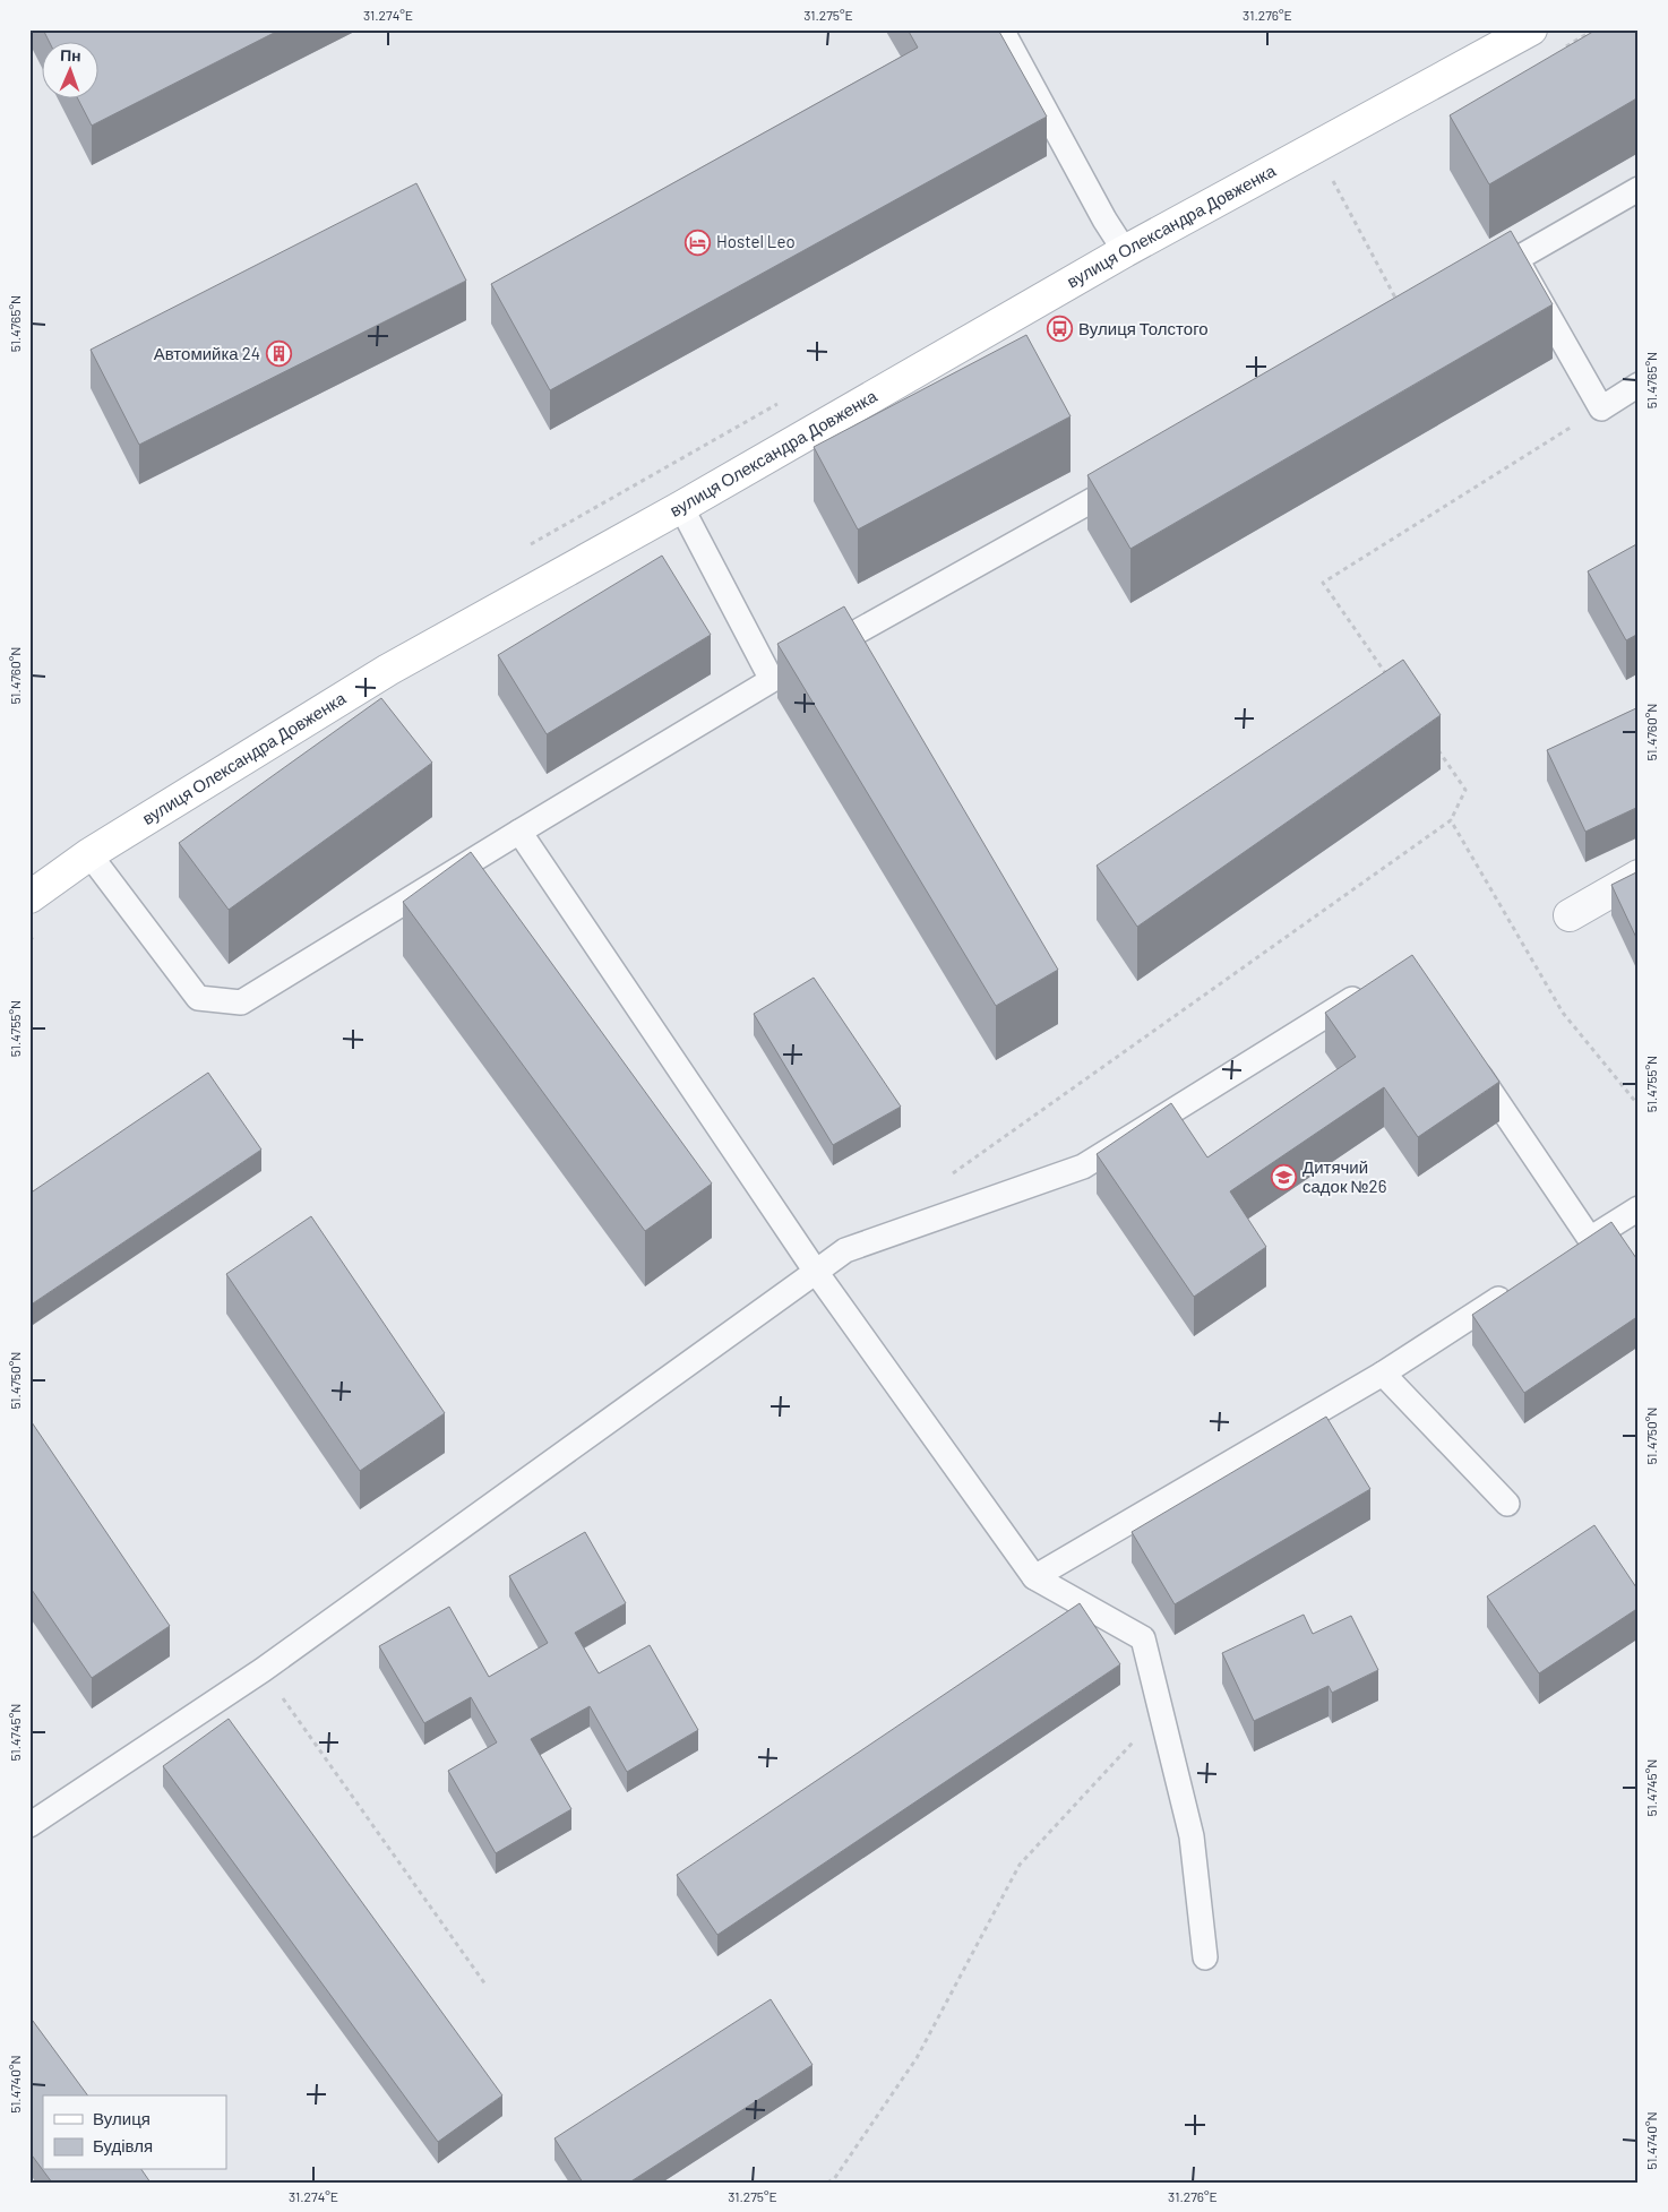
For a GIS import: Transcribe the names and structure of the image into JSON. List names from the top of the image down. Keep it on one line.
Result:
{"streets":{"main road":["вулиця Олександра Довженка"]},"places":{"hotel":["Hostel Leo"],"bus stop":["Вулиця Толстого"],"building":["Автомийка 24"],"school or university":["Дитячий садок №26"]},"legend":["Вулиця","Будівля"],"north":"top","coordinates":["31.274°E","31.275°E","31.276°E","51.4765°N","51.4760°N","51.4755°N","51.4750°N","51.4745°N","51.4740°N"]}
